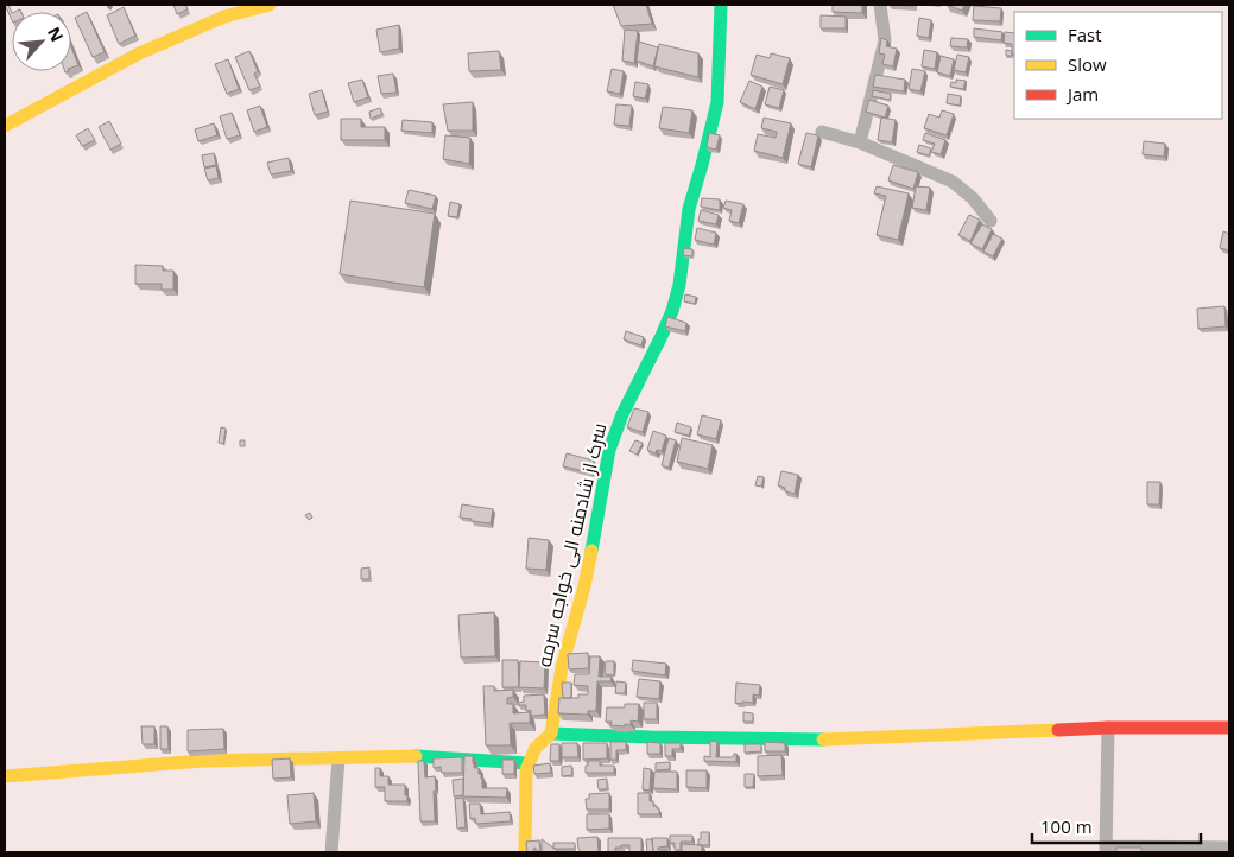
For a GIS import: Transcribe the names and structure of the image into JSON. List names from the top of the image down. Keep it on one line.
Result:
{"streets":{"main road":["سرک از شادمنه الی خواجه سرمه"]},"legend":["Fast","Slow","Jam"],"scale_bar":"100 m","north":"top right"}
